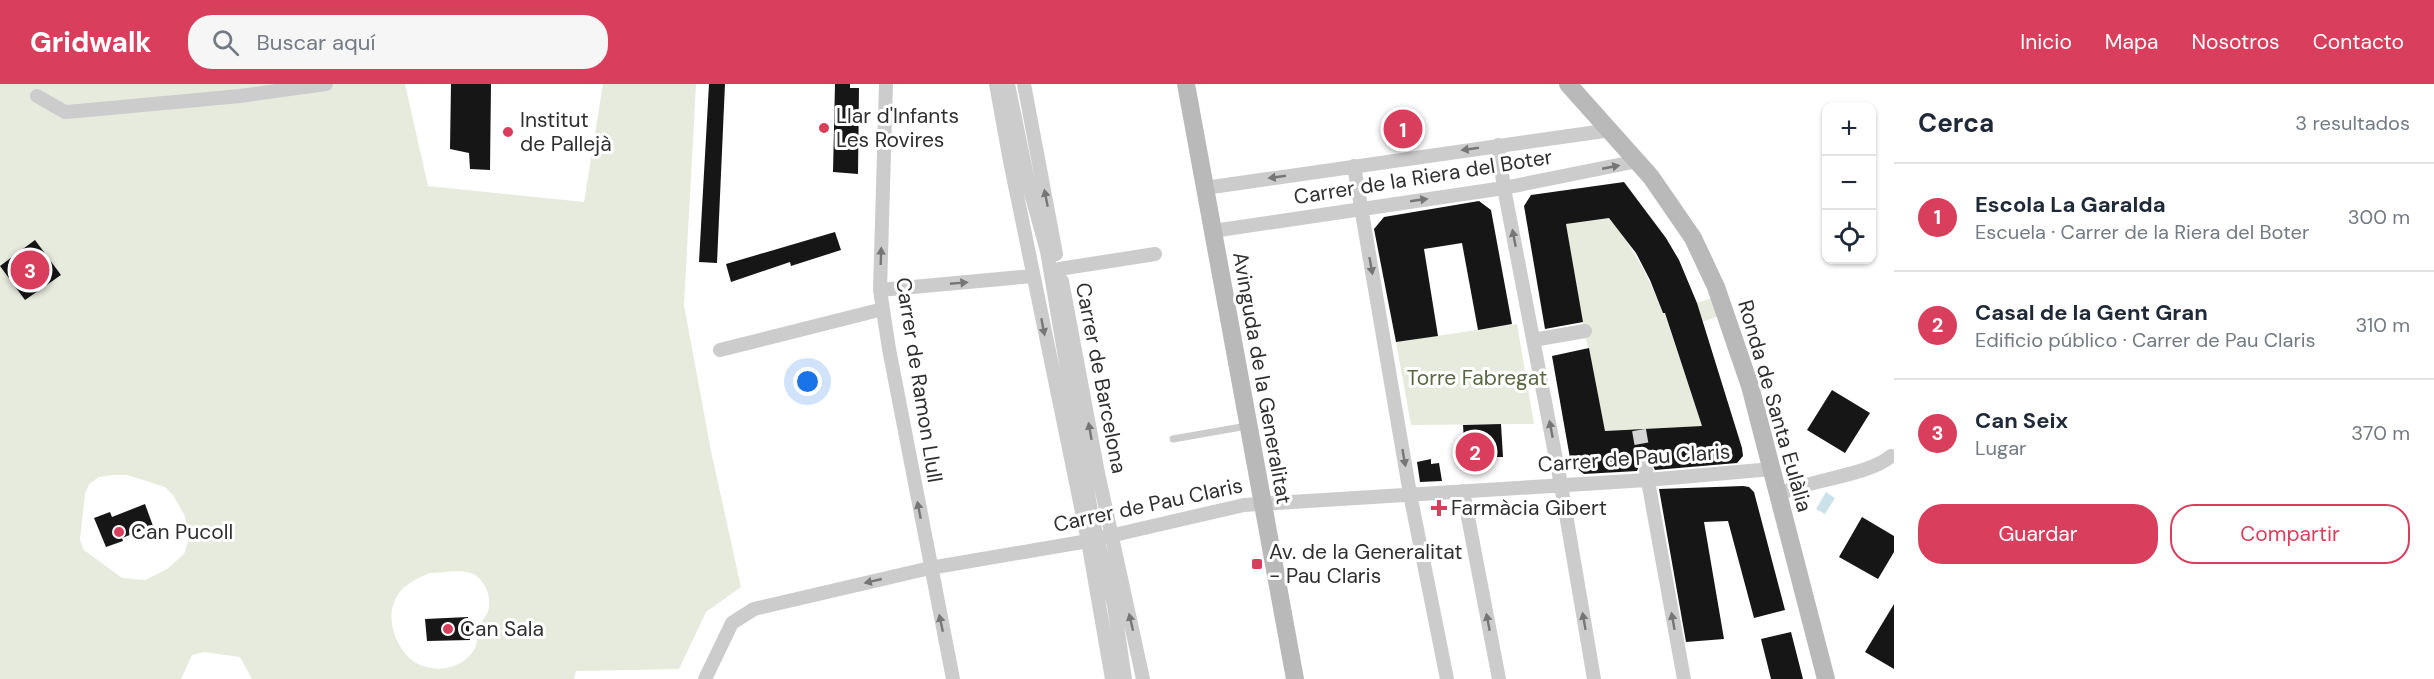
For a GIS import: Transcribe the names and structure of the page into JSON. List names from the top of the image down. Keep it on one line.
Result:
{"streets":{"main road":["Avinguda de la Generalitat","Ronda de Santa Eulàlia"],"street":["Carrer de la Riera del Boter","Carrer de Barcelona","Carrer de Ramon Llull","Carrer de Pau Claris"]},"crossings":[["Carrer de la Riera del Boter","Avinguda de la Generalitat"],["Carrer de la Riera del Boter","Ronda de Santa Eulàlia"],["Carrer de Barcelona","Carrer de Pau Claris"],["Avinguda de la Generalitat","Carrer de Pau Claris"],["Carrer de Ramon Llull","Carrer de Pau Claris"],["Ronda de Santa Eulàlia","Carrer de Pau Claris"]],"one_way":["Carrer de Ramon Llull"],"parks":["Torre Fabregat"],"places":{"other":["Llar d'Infants Les Rovires","Institut de Pallejà","Can Pucoll","Can Sala"],"health":["Farmàcia Gibert"],"transit":["Av. de la Generalitat - Pau Claris"]},"page":{"header":"Gridwalk","search":"Buscar aquí","nav":["Inicio","Mapa","Nosotros","Contacto"],"heading":["Cerca","3 resultados"],"map_buttons":["+","−"],"pins":["1","3","2"],"list":[{"mark":"1","name":"Escola La Garalda","note":"Escuela · Carrer de la Riera del Boter","value":"300 m"},{"mark":"2","name":"Casal de la Gent Gran","note":"Edificio público · Carrer de Pau Claris","value":"310 m"},{"mark":"3","name":"Can Seix","note":"Lugar","value":"370 m"}],"buttons":["Guardar","Compartir"]}}
